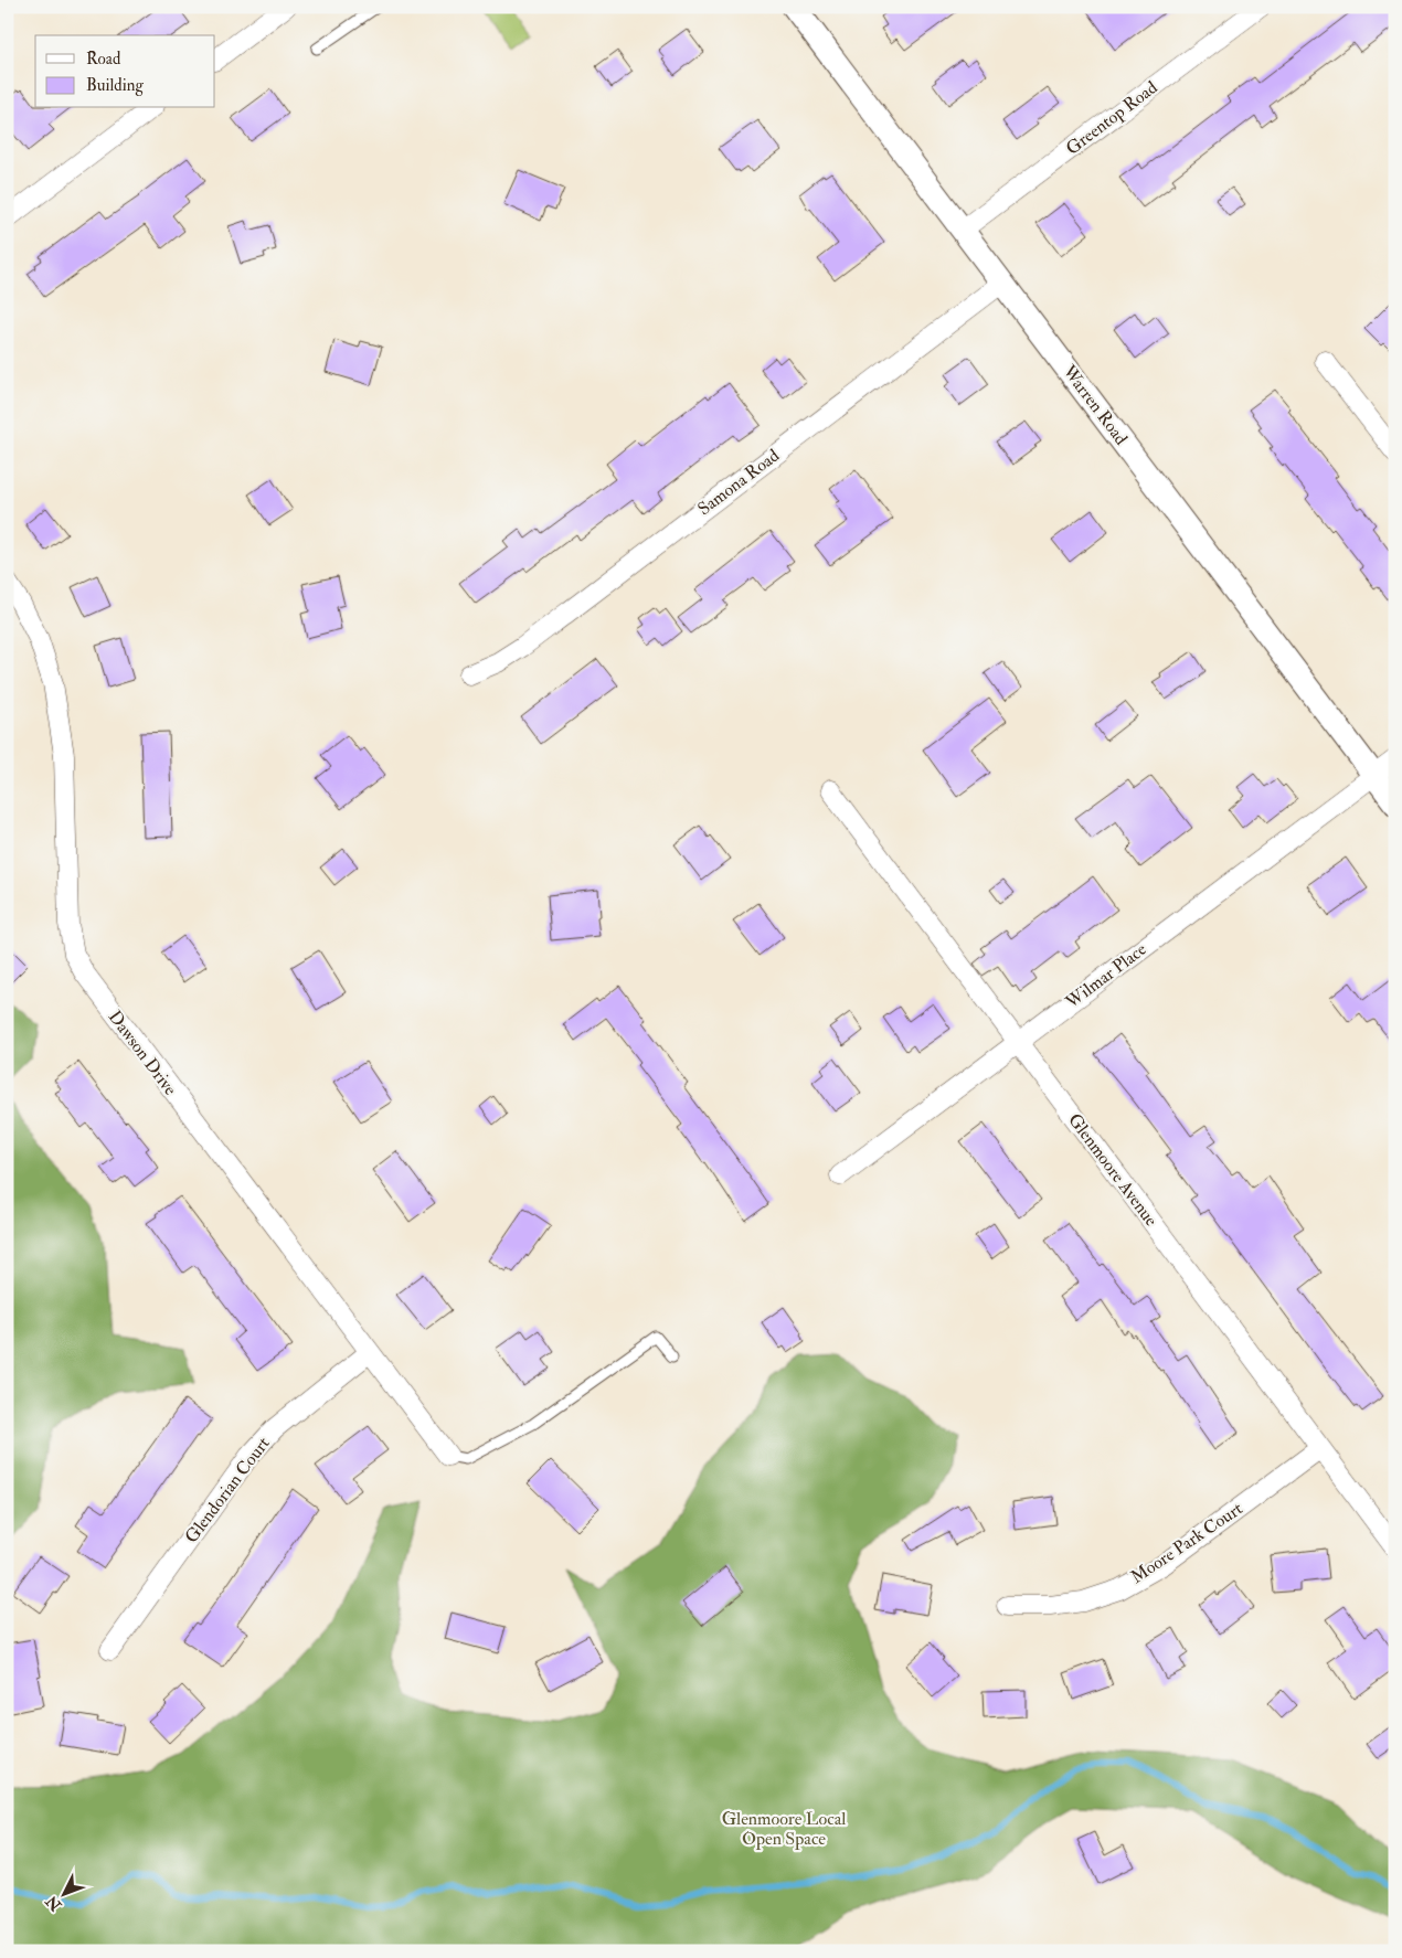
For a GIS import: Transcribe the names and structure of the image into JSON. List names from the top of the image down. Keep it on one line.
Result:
{"streets":{"street":["Greentop Road","Warren Road","Samona Road","Wilmar Place","Dawson Drive","Glenmoore Avenue","Glendorian Court","Moore Park Court"]},"crossings":[["Greentop Road","Warren Road"],["Warren Road","Samona Road"],["Warren Road","Wilmar Place"],["Wilmar Place","Glenmoore Avenue"],["Dawson Drive","Glendorian Court"],["Glenmoore Avenue","Moore Park Court"]],"parks":["Glenmoore Local Open Space"],"legend":["Road","Building"],"north":"bottom left"}
